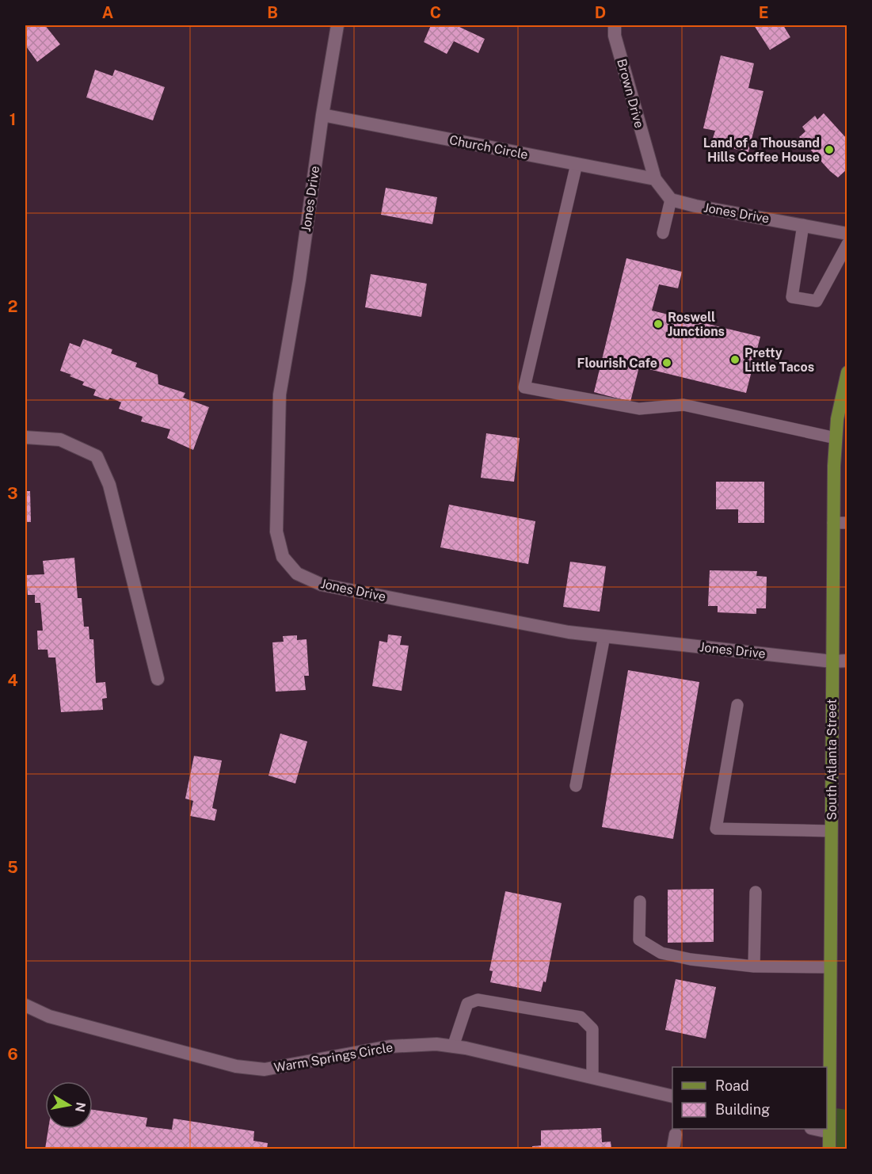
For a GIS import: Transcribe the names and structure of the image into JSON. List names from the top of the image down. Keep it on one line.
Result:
{"streets":{"main road":["South Atlanta Street"],"street":["Brown Drive","Church Circle","Jones Drive","Warm Springs Circle"]},"crossings":[["Brown Drive","Church Circle"],["Church Circle","Jones Drive"],["Jones Drive","South Atlanta Street"]],"places":["Land of a Thousand Hills Coffee House","Roswell Junctions","Pretty Little Tacos","Flourish Cafe"],"legend":["Road","Building"],"north":"right","grid":{"columns":["A","B","C","D","E"],"rows":["1","2","3","4","5","6"]}}
